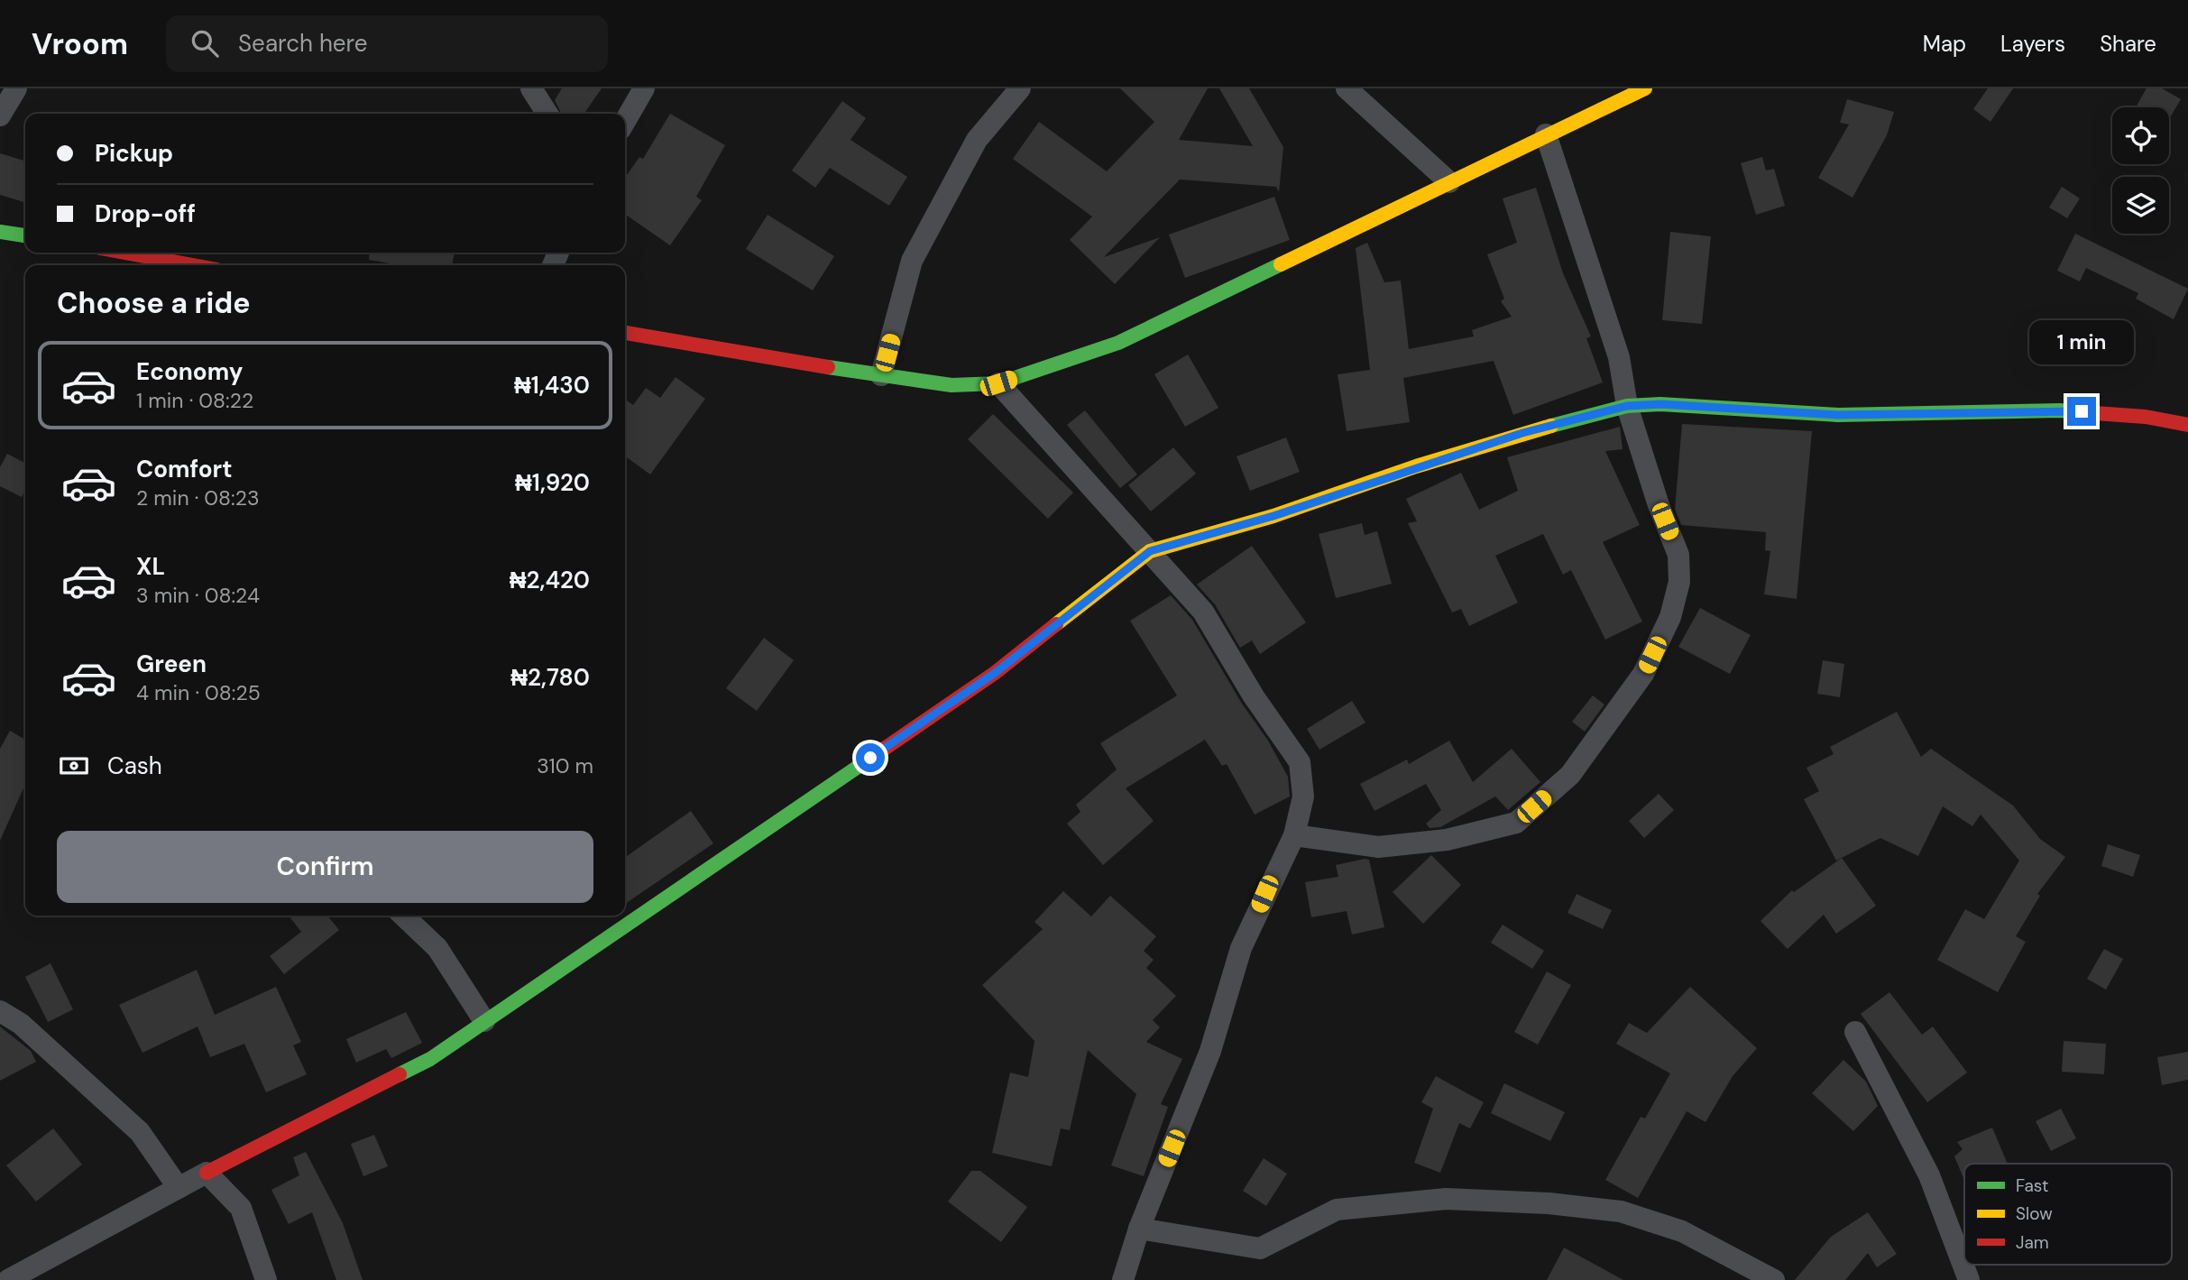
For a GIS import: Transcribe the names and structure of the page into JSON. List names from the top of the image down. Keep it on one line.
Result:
{"legend":["Fast","Slow","Jam"],"page":{"header":"Vroom","search":"Search here","nav":["Map","Layers","Share"],"banner":["Pickup","Drop-off"],"heading":"Choose a ride","bubble":"1 min","list":[{"name":"Economy","note":"1 min · 08:22","value":"₦1,430"},{"name":"Comfort","note":"2 min · 08:23","value":"₦1,920"},{"name":"XL","note":"3 min · 08:24","value":"₦2,420"},{"name":"Green","note":"4 min · 08:25","value":"₦2,780"}],"pay":["Cash","310 m"],"buttons":"Confirm"}}
